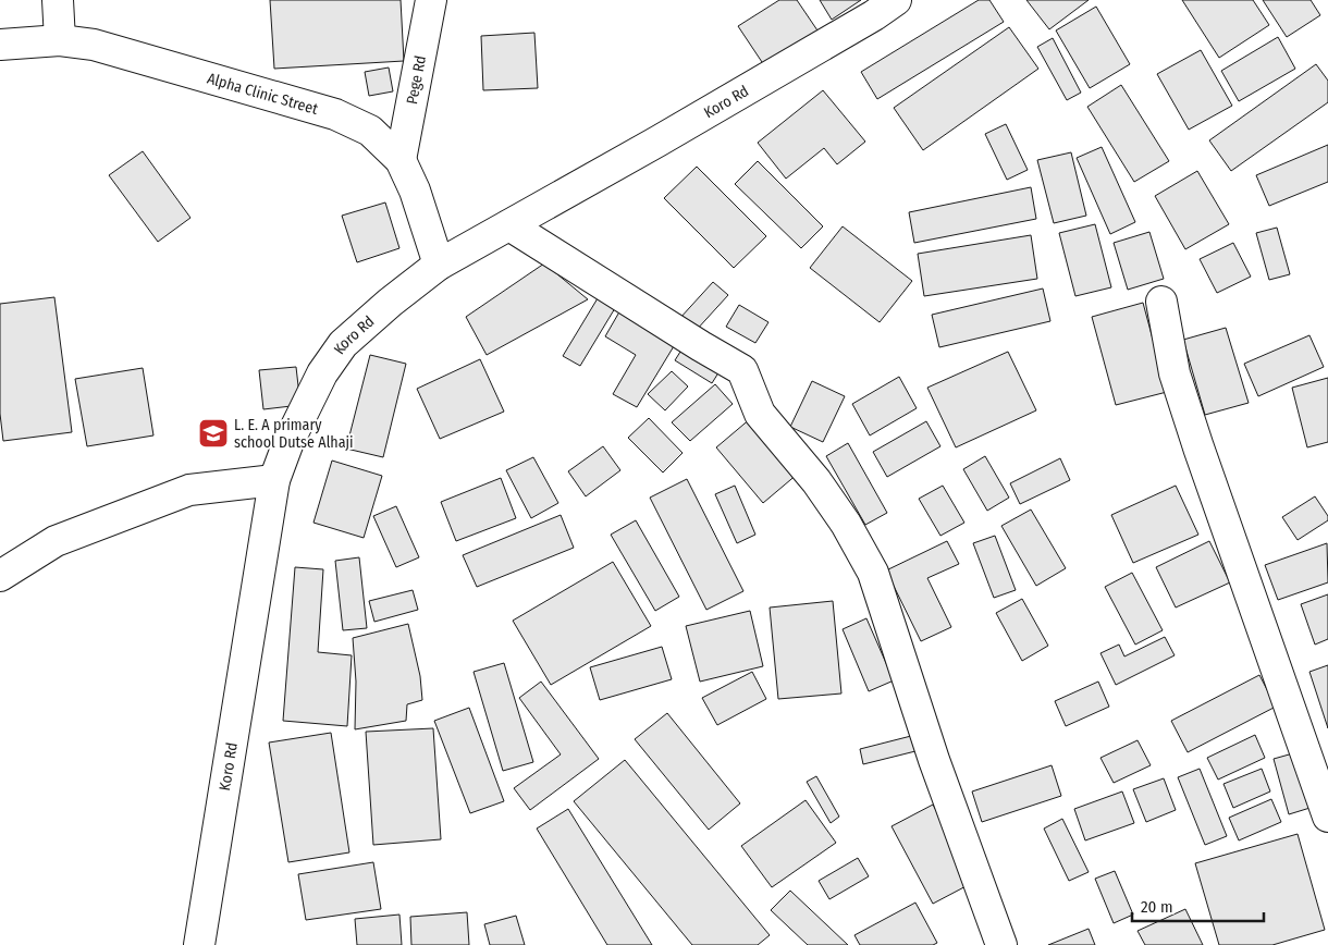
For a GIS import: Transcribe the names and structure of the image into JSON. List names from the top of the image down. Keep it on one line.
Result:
{"streets":{"street":["Pege Rd","Alpha Clinic Street","Koro Rd"]},"crossings":[["Pege Rd","Alpha Clinic Street"],["Alpha Clinic Street","Koro Rd"]],"places":{"school or university":["L. E. A primary school Dutse Alhaji"]},"scale_bar":"20 m"}
